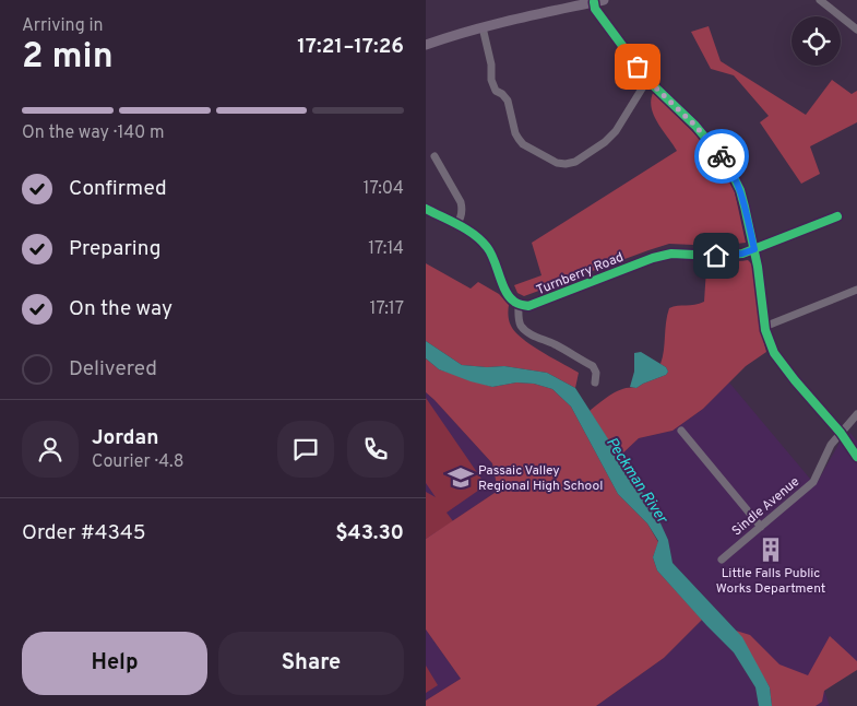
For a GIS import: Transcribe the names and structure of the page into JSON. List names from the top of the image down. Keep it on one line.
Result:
{"streets":{"street":["Turnberry Road","Sindle Avenue"]},"water":["Peckman River"],"places":{"school or university":["Passaic Valley Regional High School"],"building":["Little Falls Public Works Department"]},"page":{"heading":["2 min","Arriving in","17:21–17:26"],"panel":["Jordan","Courier · 4.8","Order #4345","$43.30"],"bar":"On the way · 140 m","list":[["Confirmed","17:04"],["Preparing","17:14"],["On the way","17:17"],"Delivered"],"buttons":["Help","Share"]}}
